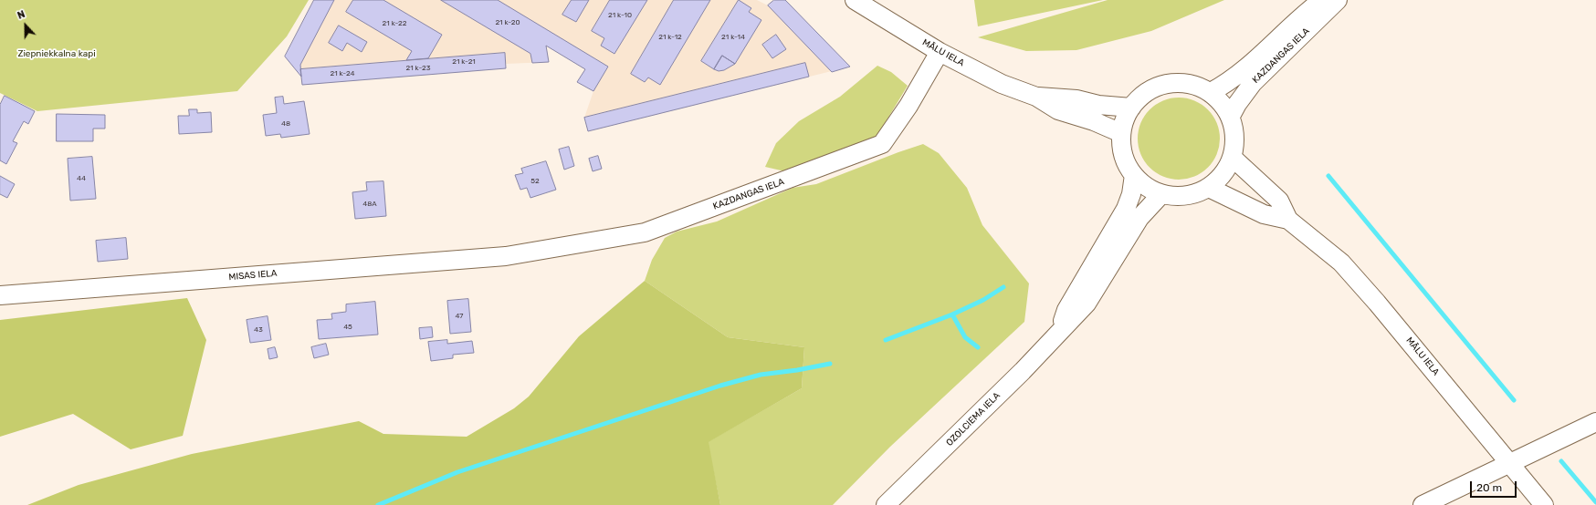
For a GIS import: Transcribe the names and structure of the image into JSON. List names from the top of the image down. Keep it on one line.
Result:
{"streets":{"street":["MĀLU IELA","KAZDANGAS IELA","MISAS IELA","OZOLCIEMA IELA"]},"crossings":[["MĀLU IELA","KAZDANGAS IELA"],["MĀLU IELA","OZOLCIEMA IELA"],["KAZDANGAS IELA","MISAS IELA"],["KAZDANGAS IELA","OZOLCIEMA IELA"]],"parks":["Ziepniekkalna kapi"],"house_numbers":["21 k-10","21 k-20","21 k-22","21 k-12","21 k-14","21 k-21","21 k-23","21 k-24","48","44","52","48A","47","45","43"],"scale_bar":"20 m","north":"top"}
